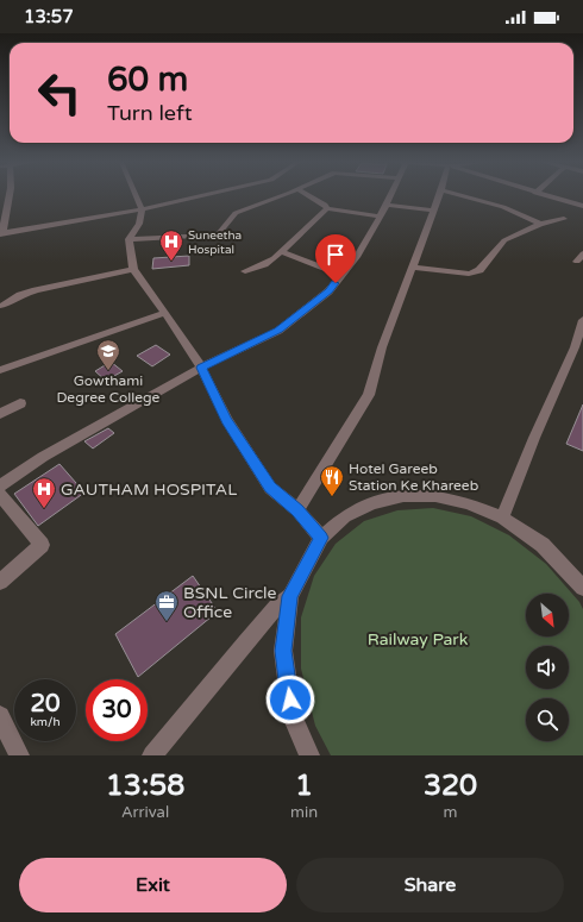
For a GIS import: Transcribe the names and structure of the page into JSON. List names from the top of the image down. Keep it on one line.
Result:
{"parks":["Railway Park"],"places":{"hospital":["Suneetha Hospital","GAUTHAM HOSPITAL"],"school or university":["Gowthami Degree College"],"restaurant":["Hotel Gareeb Station Ke Khareeb"],"office":["BSNL Circle Office"]},"north":"bottom right","page":{"status":"13:57","turn":["60 m","Turn left"],"speed":"20 km/h","limit":"30","eta":["13:58","Arrival","1","min","320","m"],"buttons":["Exit","Share"]}}
